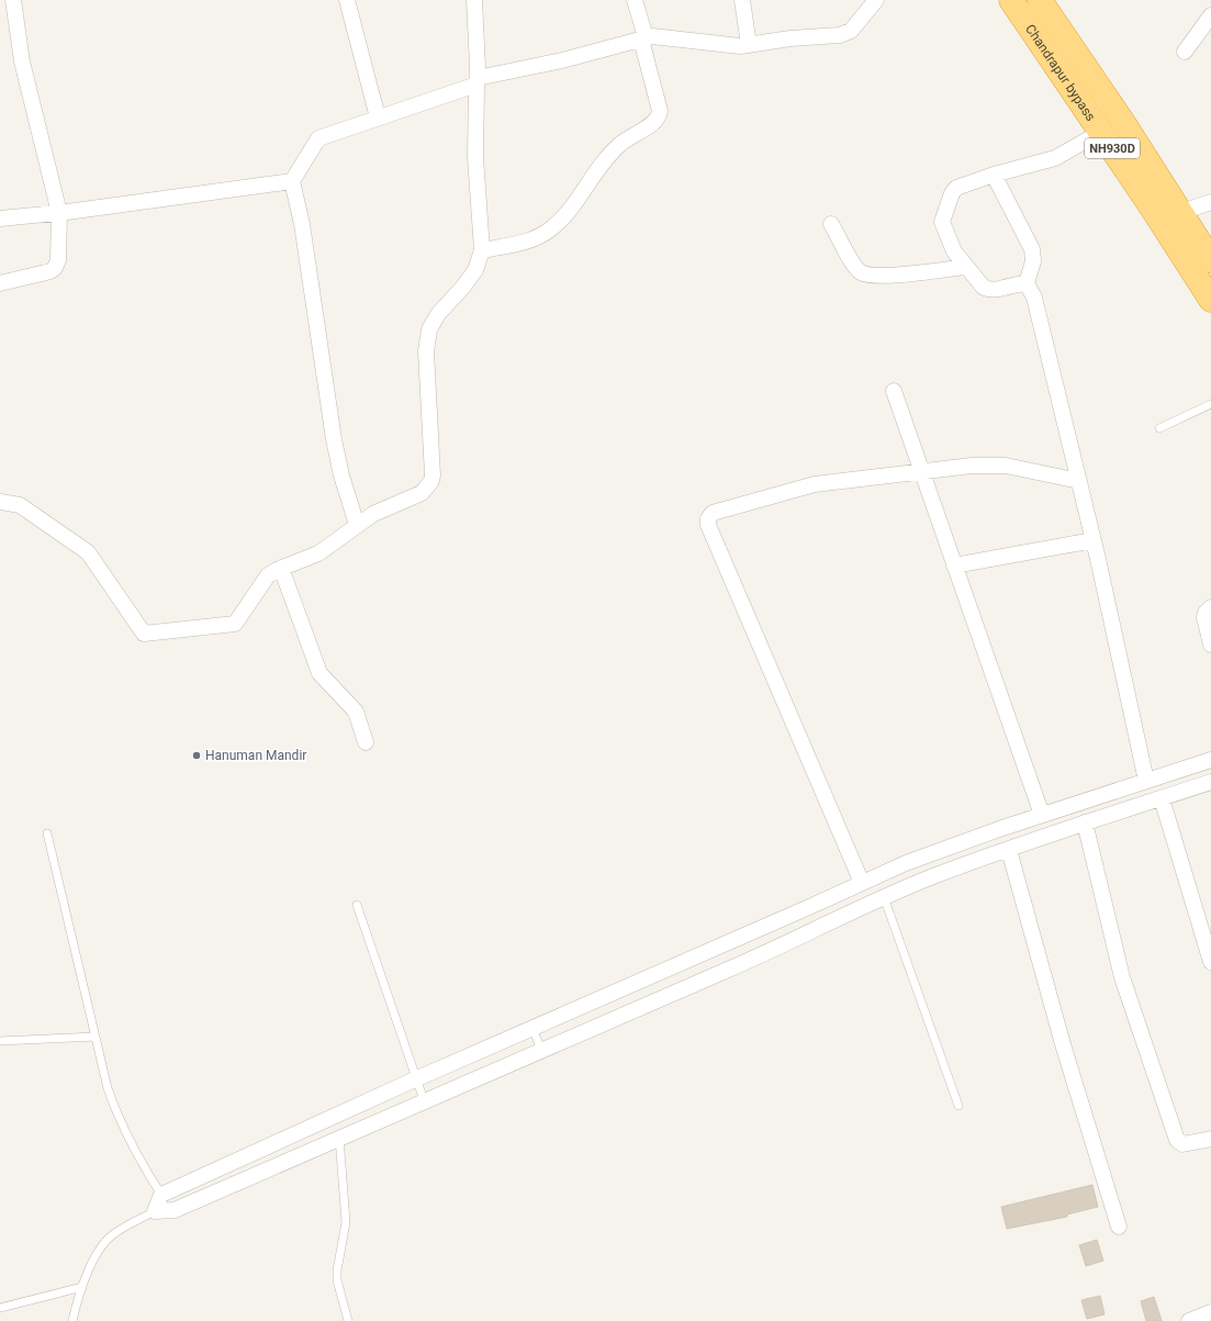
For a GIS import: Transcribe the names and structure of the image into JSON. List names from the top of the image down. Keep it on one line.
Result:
{"streets":{"highway":["Chandrapur bypass","NH930D"]},"places":["Hanuman Mandir"]}
